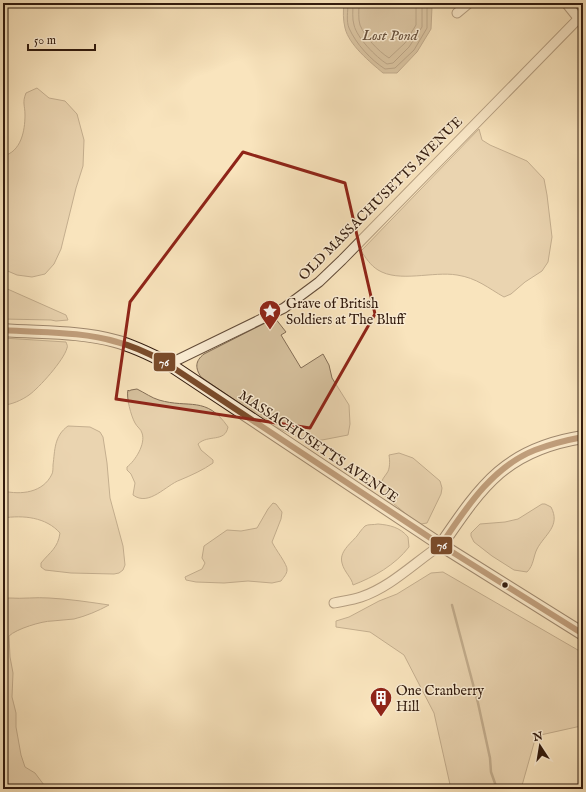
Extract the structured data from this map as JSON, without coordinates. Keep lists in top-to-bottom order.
{
  "streets": {
    "main road": ["MASSACHUSETTS AVENUE"],
    "street": ["OLD MASSACHUSETTS AVENUE"]
  },
  "crossings": [
    ["OLD MASSACHUSETTS AVENUE", "MASSACHUSETTS AVENUE"]
  ],
  "water": ["Lost Pond"],
  "places": {
    "place": ["Grave of British Soldiers at The Bluff"],
    "building": ["One Cranberry Hill"]
  },
  "lines": ["transit line 76"],
  "scale_bar": "50 m",
  "north": "top"
}
